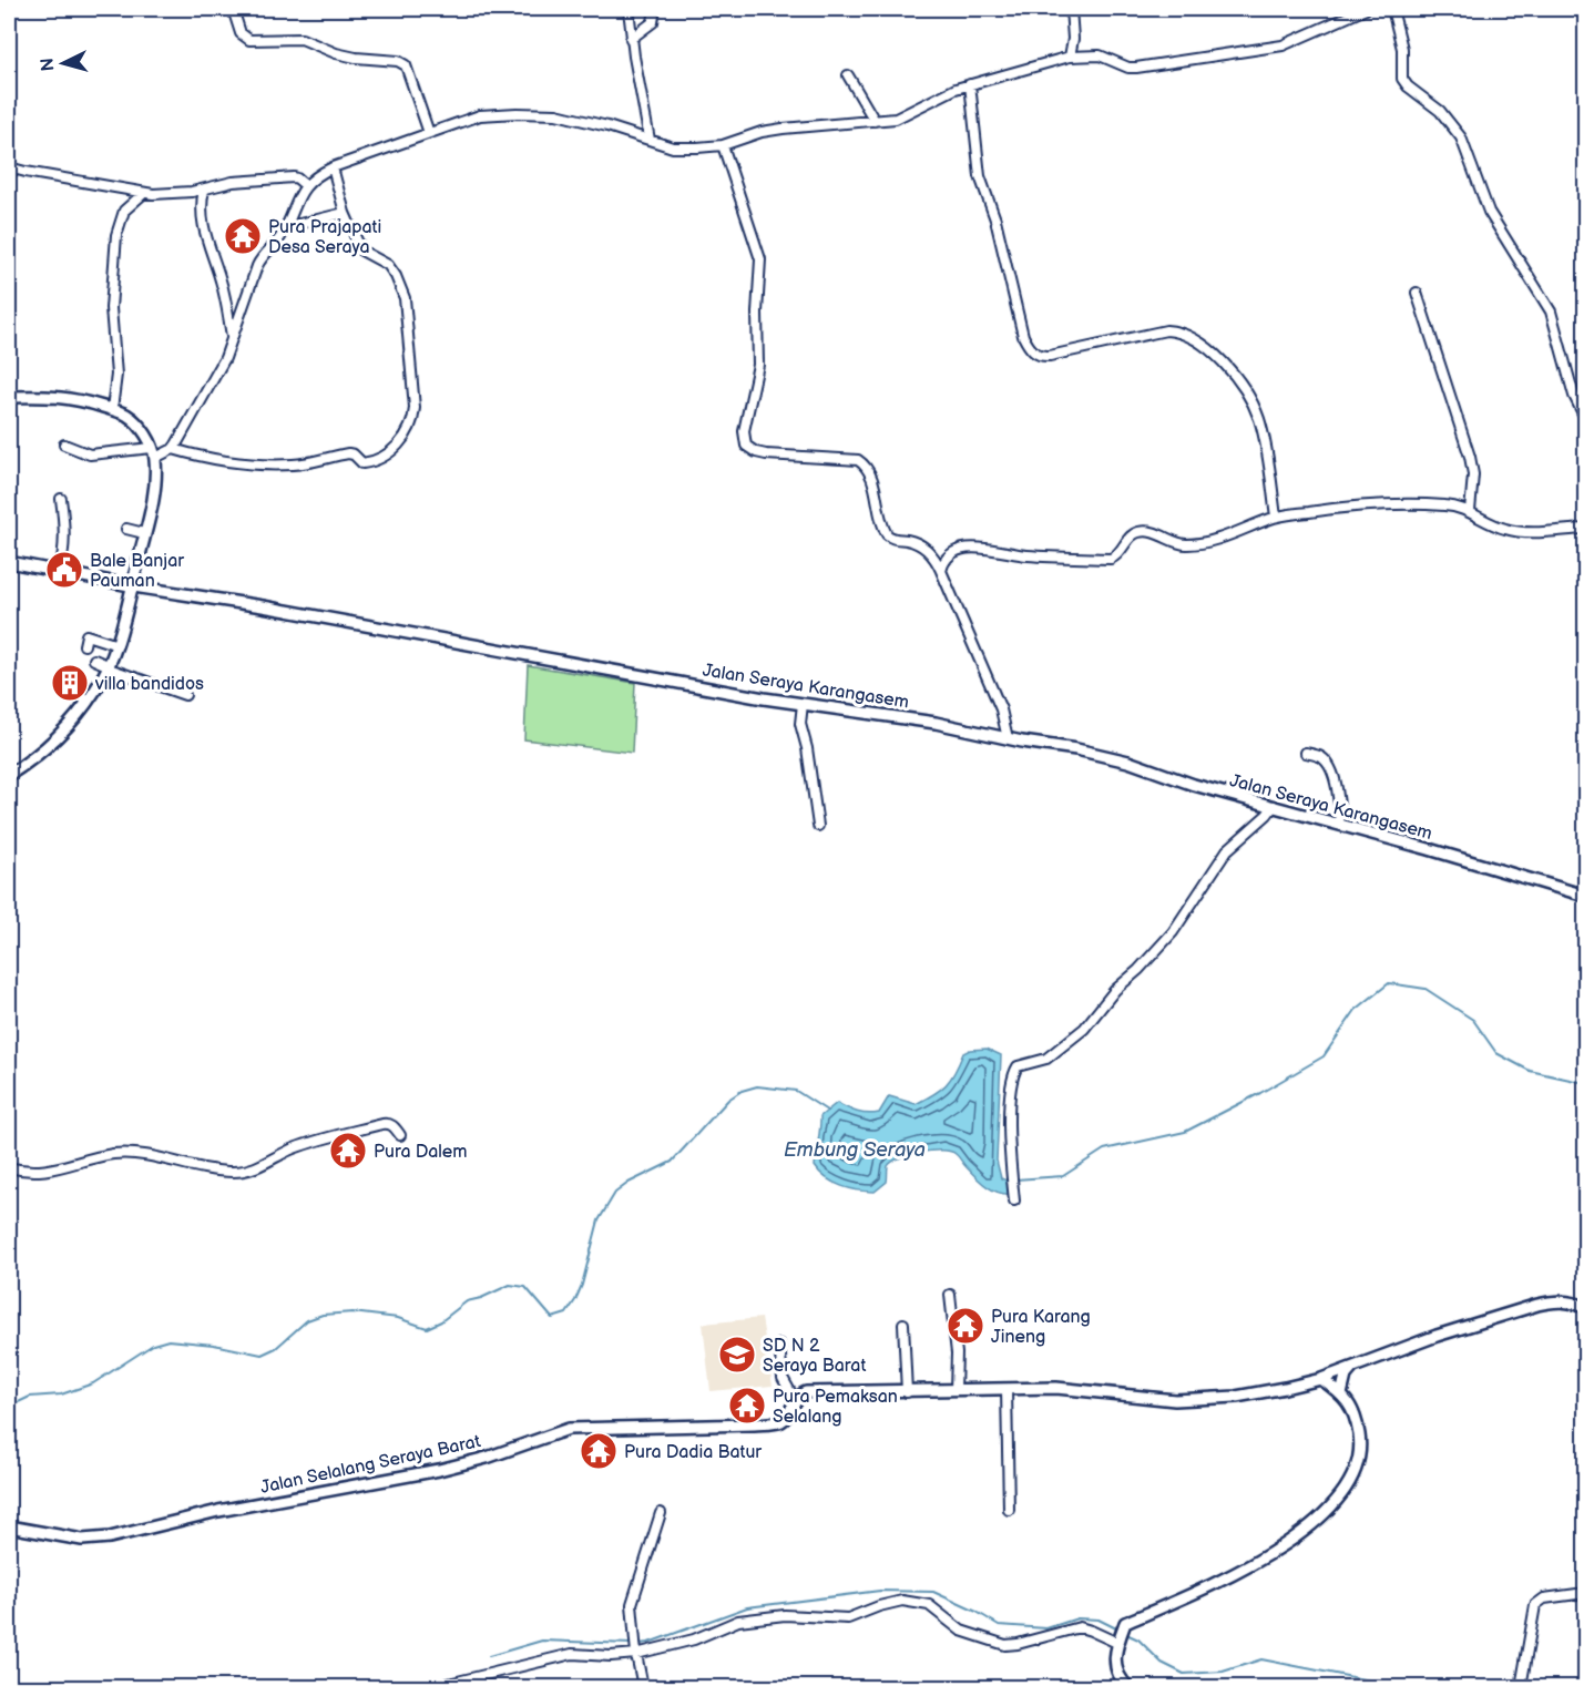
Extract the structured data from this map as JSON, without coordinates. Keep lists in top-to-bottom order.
{
  "streets": {
    "street": ["Jalan Seraya Karangasem", "Jalan Selalang Seraya Barat"]
  },
  "water": ["Embung Seraya"],
  "places": {
    "temple": [
      "Pura Prajapati Desa Seraya",
      "Pura Dalem",
      "Pura Karang Jineng",
      "Pura Pemaksan Selalang",
      "Pura Dadia Batur"
    ],
    "public building": ["Bale Banjar Pauman"],
    "building": ["villa bandidos"],
    "school or university": ["SD N 2 Seraya Barat"]
  },
  "north": "left"
}
